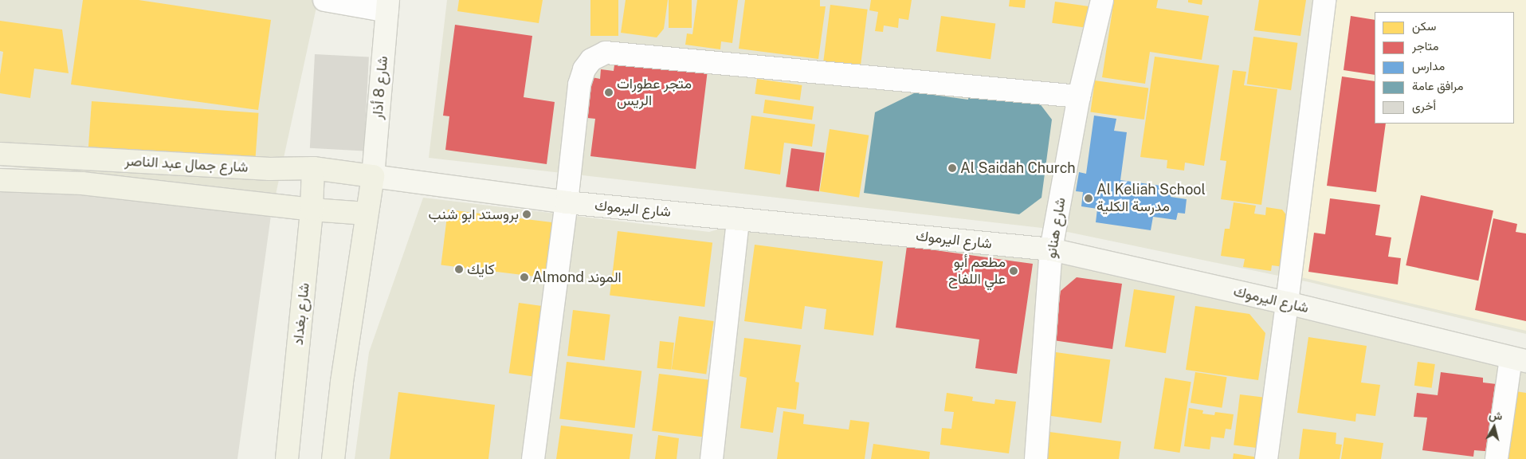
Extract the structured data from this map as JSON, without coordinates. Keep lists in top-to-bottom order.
{
  "streets": {
    "main road": [
      "شارع 8 أذار",
      "شارع جمال عبد الناصر",
      "شارع اليرموك",
      "شارع بغداد"
    ],
    "street": ["شارع هنانو"]
  },
  "crossings": [
    ["شارع 8 أذار", "شارع جمال عبد الناصر"],
    ["شارع 8 أذار", "شارع اليرموك"],
    ["شارع جمال عبد الناصر", "شارع اليرموك"],
    ["شارع جمال عبد الناصر", "شارع بغداد"],
    ["شارع اليرموك", "شارع هنانو"]
  ],
  "places": [
    "متجر عطورات الريس",
    "Al Saidah Church",
    "Al Keliah School مدرسة الكلية",
    "بروستد ابو شنب",
    "كايك",
    "مطعم أبو علي اللفاح",
    "Almond الموند"
  ],
  "legend": [
    "سكن",
    "متاجر",
    "مدارس",
    "مرافق عامة",
    "أخرى"
  ],
  "north": "top"
}
